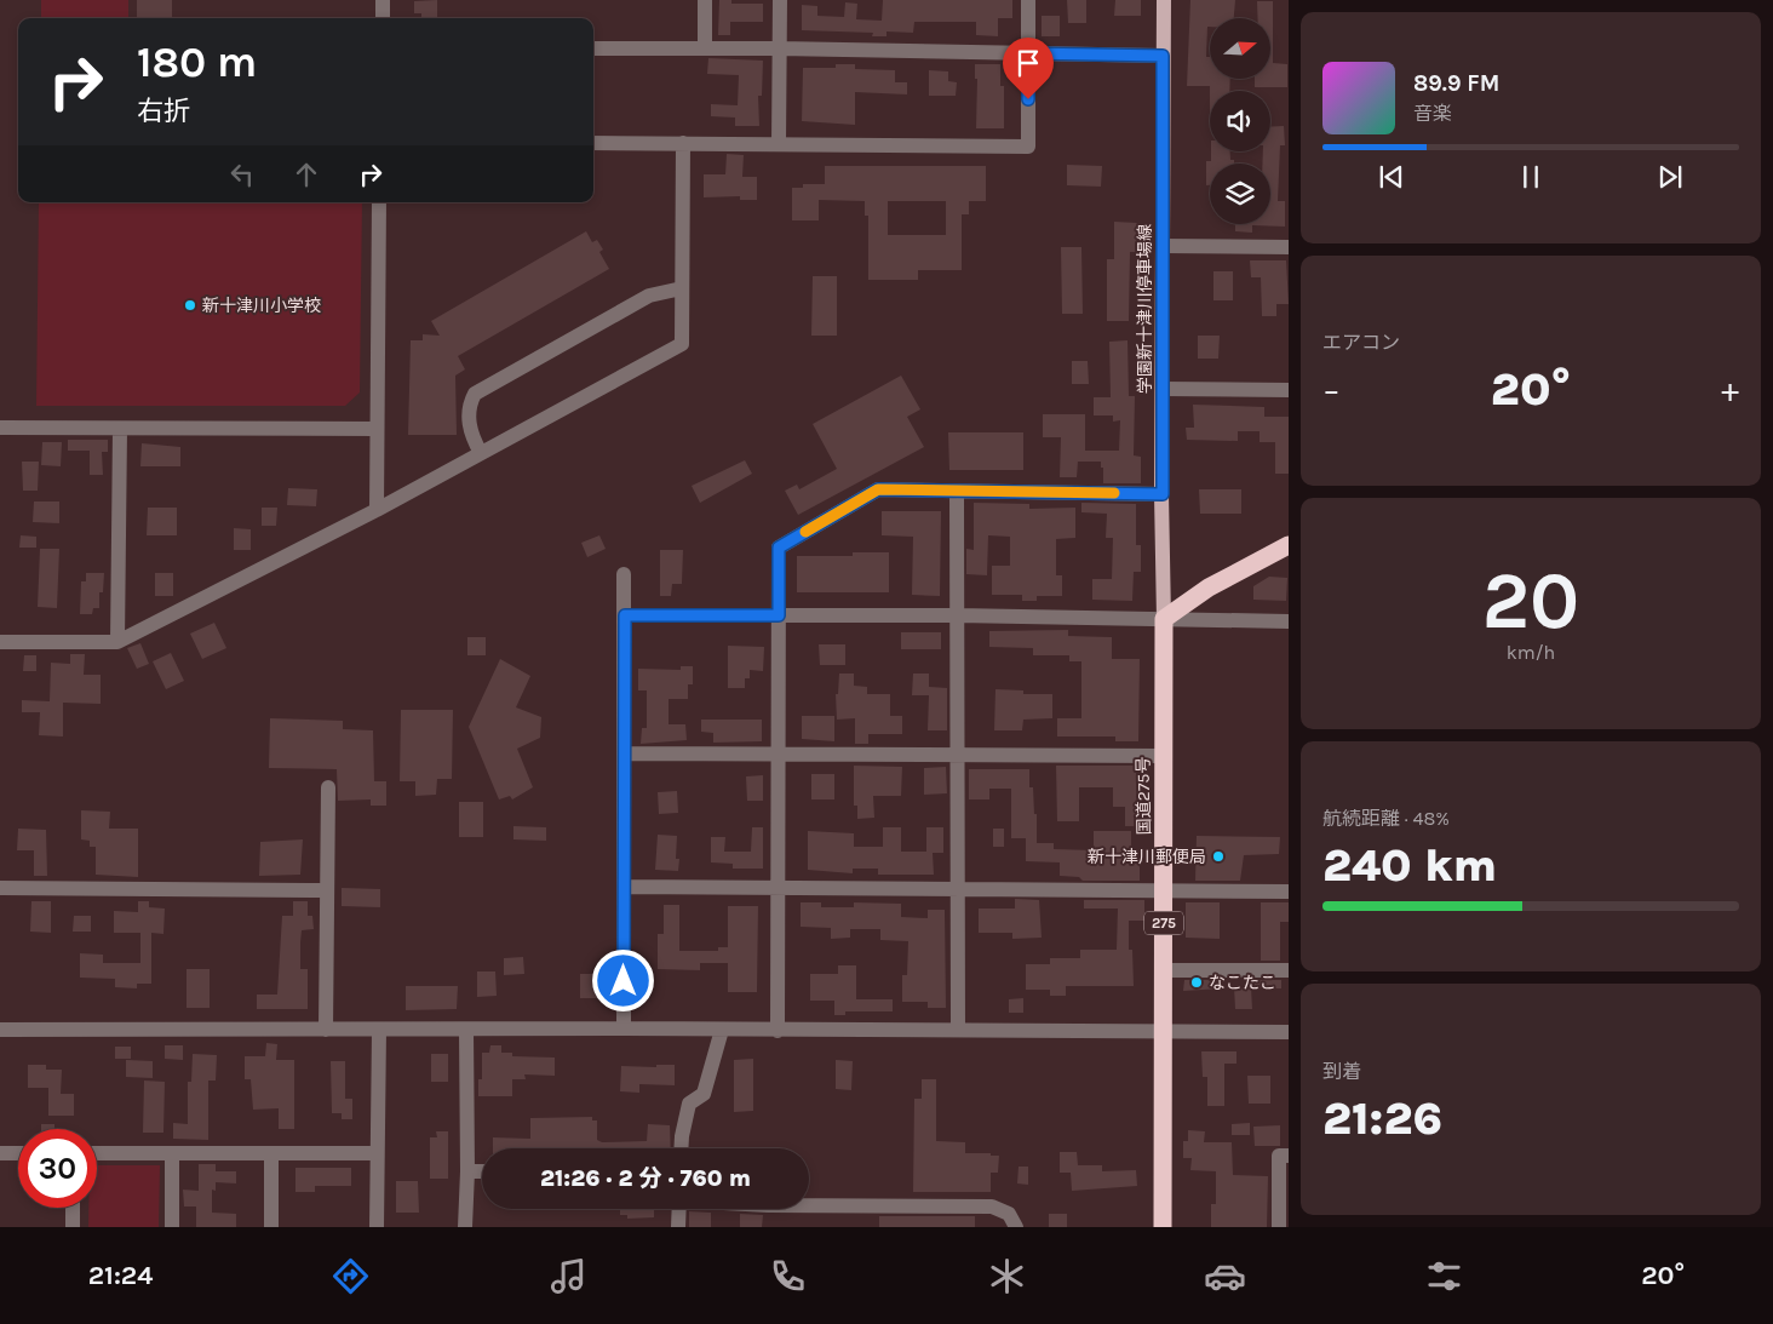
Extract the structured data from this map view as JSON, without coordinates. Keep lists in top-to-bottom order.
{
  "streets": {
    "highway": ["国道275号", "275"],
    "main road": ["学園新十津川停車場線"]
  },
  "crossings": [
    ["学園新十津川停車場線", "国道275号"]
  ],
  "places": ["新十津川小学校", "新十津川郵便局", "なこたこ"],
  "north": "right",
  "page": {
    "turn": ["180 m", "右折"],
    "song": ["89.9 FM", "音楽"],
    "tile": [
      "エアコン",
      ["20", "km/h"],
      ["航続距離 · 48%", "240 km"],
      ["到着", "21:26"]
    ],
    "heat": ["−", "20°", "+"],
    "limit": "30",
    "trip": "21:26 · 2 分 · 760 m",
    "tabs": ["21:24", "20°"]
  }
}
